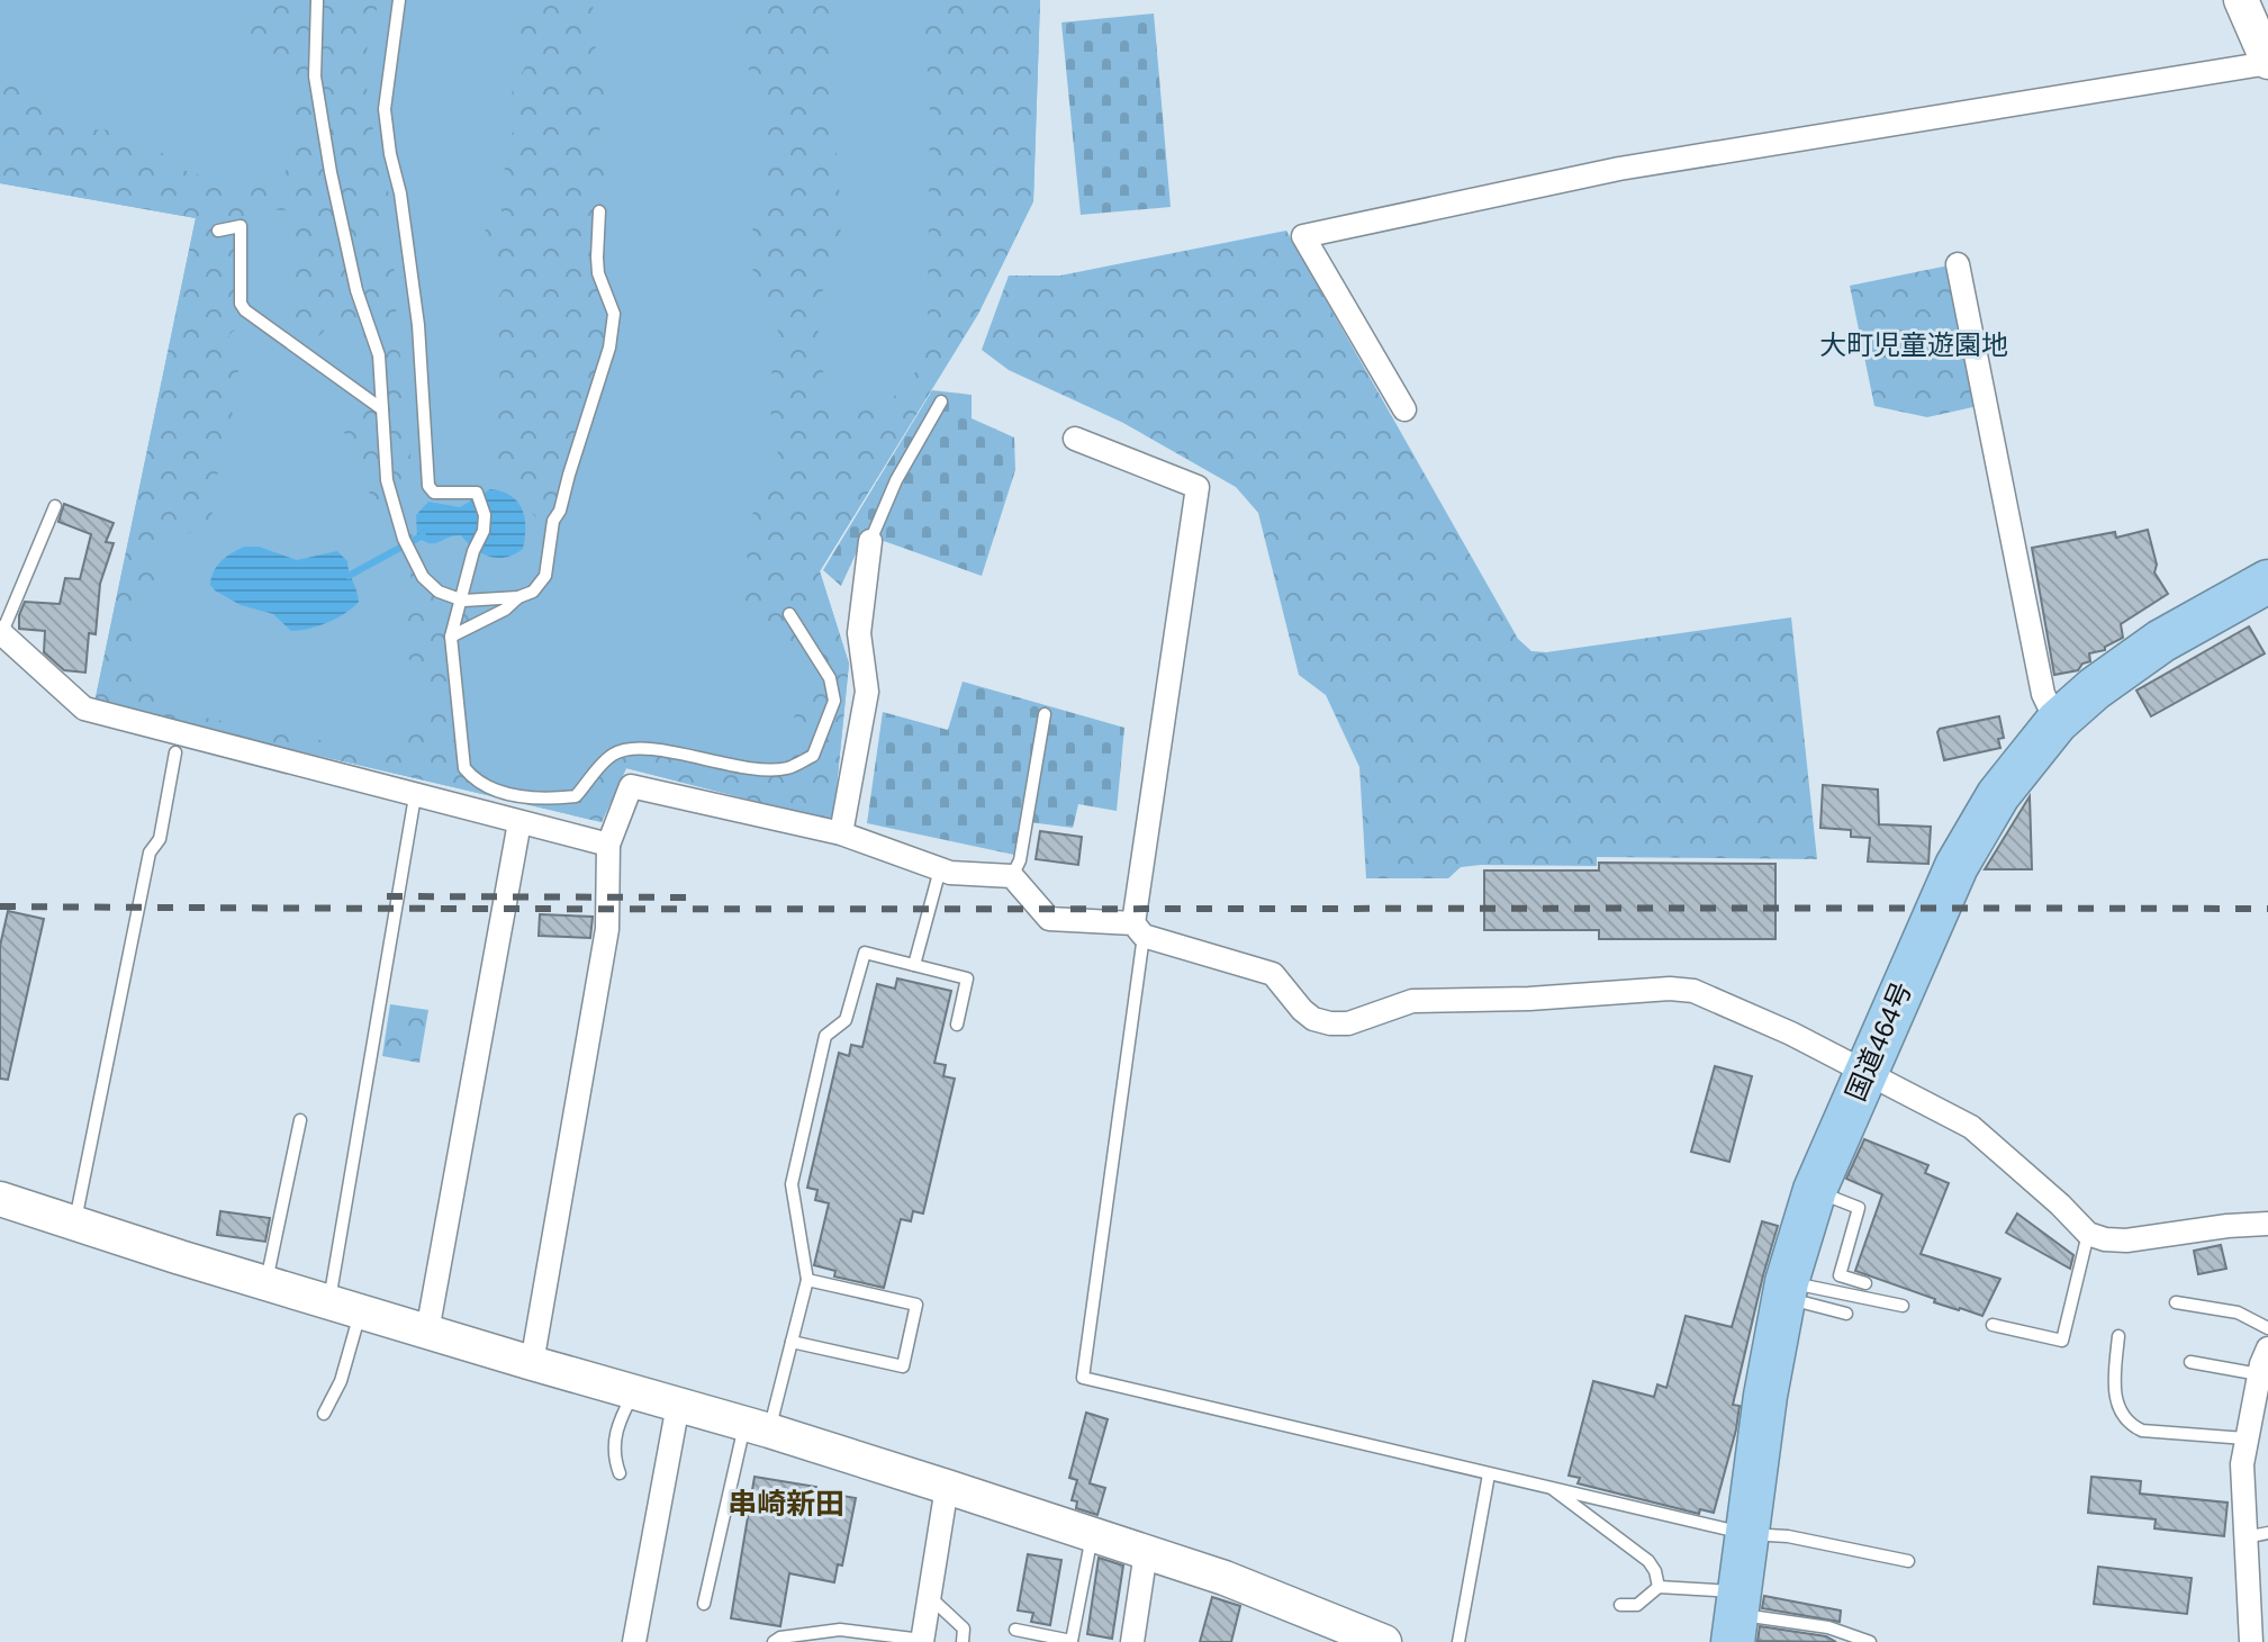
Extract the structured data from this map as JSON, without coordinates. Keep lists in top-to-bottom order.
{
  "streets": {
    "highway": ["国道464号"]
  },
  "districts": ["串崎新田"],
  "parks": ["大町児童遊園地"]
}
